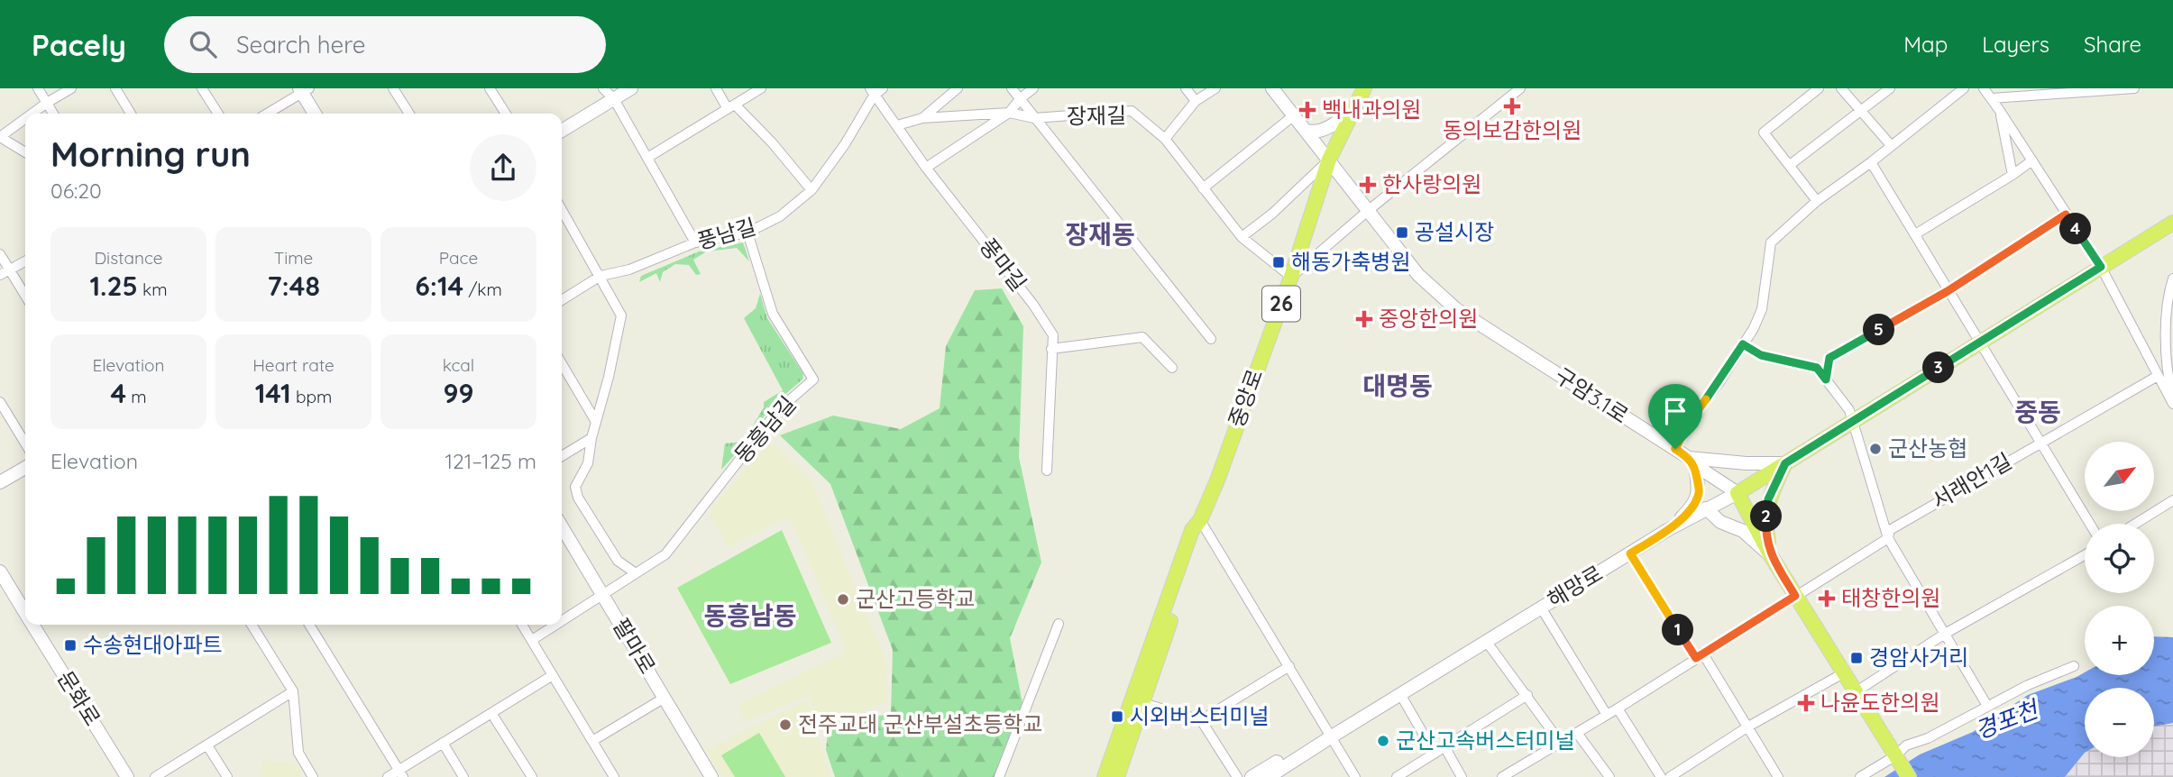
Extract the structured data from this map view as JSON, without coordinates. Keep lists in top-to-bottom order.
{
  "streets": {
    "main road": [
      "26",
      "구암3.1로",
      "중앙로",
      "해망로"
    ],
    "street": [
      "장재길",
      "풍남길",
      "풍마길",
      "동흥남길",
      "서래안1길",
      "팔마로",
      "문화로"
    ]
  },
  "crossings": [
    ["장재길", "풍마길"],
    ["장재길", "중앙로"],
    ["풍남길", "풍마길"],
    ["풍남길", "동흥남길"],
    ["구암3.1로", "중앙로"],
    ["구암3.1로", "서래안1길"],
    ["구암3.1로", "해망로"],
    ["동흥남길", "팔마로"]
  ],
  "districts": [
    "장재동",
    "대명동",
    "중동",
    "동흥남동"
  ],
  "water": ["경포천"],
  "places": {
    "health": [
      "동의보감한의원",
      "백내과의원",
      "한사랑의원",
      "중앙한의원",
      "태창한의원",
      "나윤도한의원"
    ],
    "transit": [
      "공설시장",
      "해동가축병원",
      "수송현대아파트",
      "경암사거리",
      "시외버스터미널"
    ],
    "other": [
      "군산농협",
      "군산고등학교",
      "전주교대 군산부설초등학교",
      "군산고속버스터미널"
    ]
  },
  "north": "top right",
  "page": {
    "header": "Pacely",
    "search": "Search here",
    "nav": ["Map", "Layers", "Share"],
    "heading": ["Morning run", "06:20"],
    "pins": [
      "4",
      "5",
      "3",
      "2",
      "1"
    ],
    "stats": [
      ["Distance", "1.25 km"],
      ["Time", "7:48"],
      ["Pace", "6:14 /km"],
      ["Elevation", "4 m"],
      ["Heart rate", "141 bpm"],
      ["kcal", "99"]
    ],
    "chart": ["Elevation", "121–125 m"],
    "map_buttons": ["+", "−"]
  }
}
